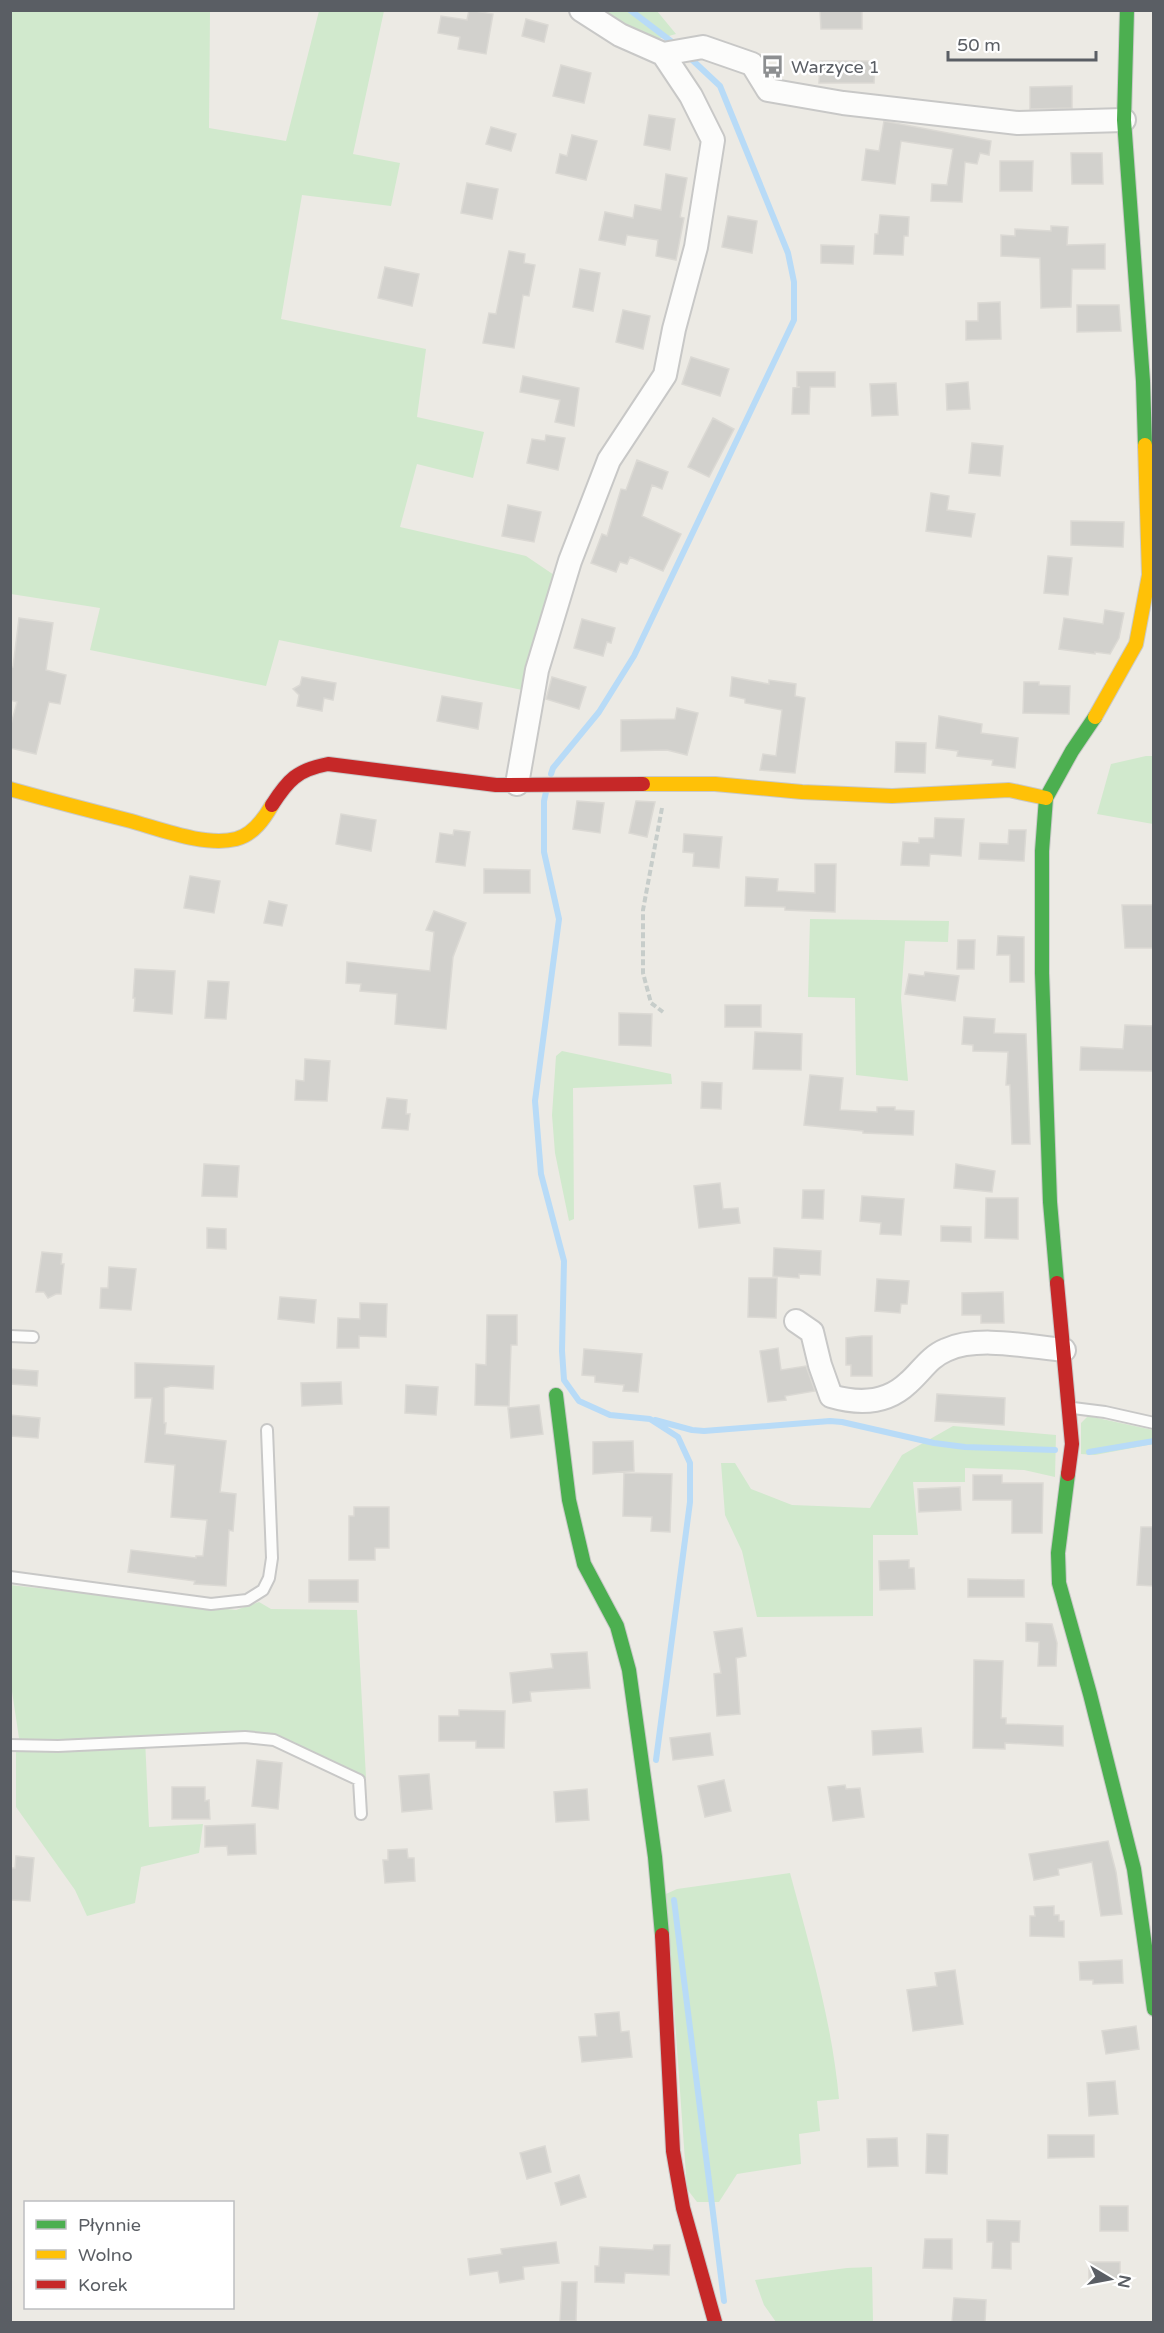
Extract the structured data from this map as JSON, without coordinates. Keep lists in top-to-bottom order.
{
  "places": {
    "bus stop": ["Warzyce 1"]
  },
  "legend": ["Płynnie", "Wolno", "Korek"],
  "scale_bar": "50 m",
  "north": "right"
}
